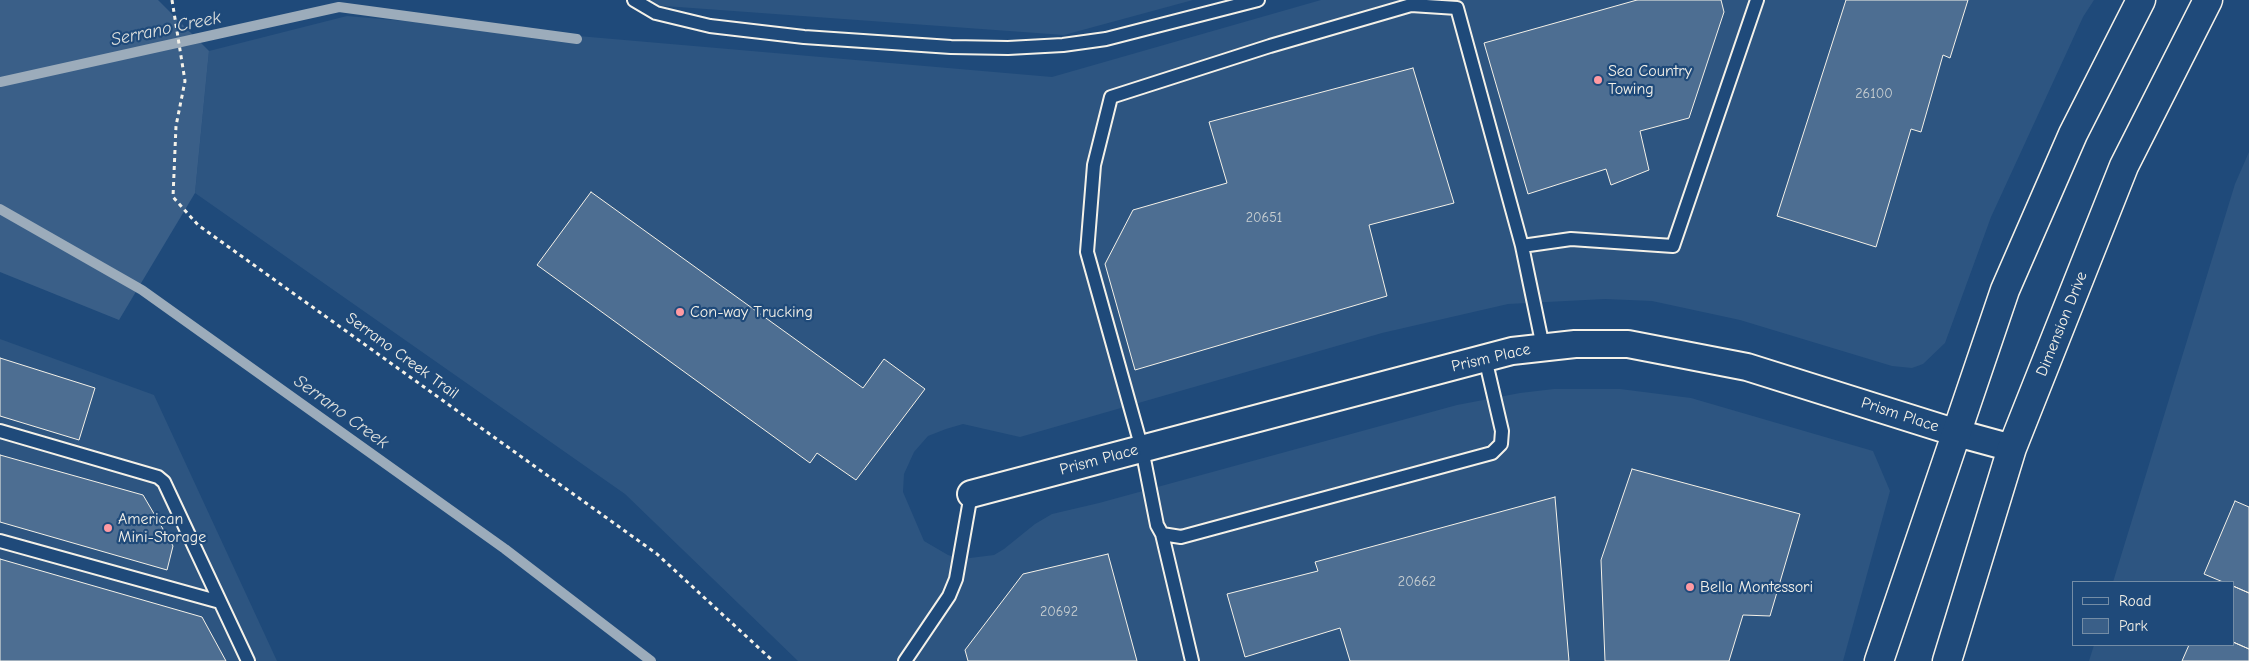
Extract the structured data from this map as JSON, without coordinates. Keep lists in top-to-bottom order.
{
  "streets": {
    "main road": ["Dimension Drive"],
    "street": ["Prism Place"],
    "path": ["Serrano Creek Trail"]
  },
  "crossings": [
    ["Dimension Drive", "Prism Place"]
  ],
  "water": ["Serrano Creek"],
  "places": [
    "Sea Country Towing",
    "Con-way Trucking",
    "American Mini-Storage",
    "Bella Montessori"
  ],
  "house_numbers": [
    "26100",
    "20651",
    "20662",
    "20692"
  ],
  "legend": ["Road", "Park"]
}
